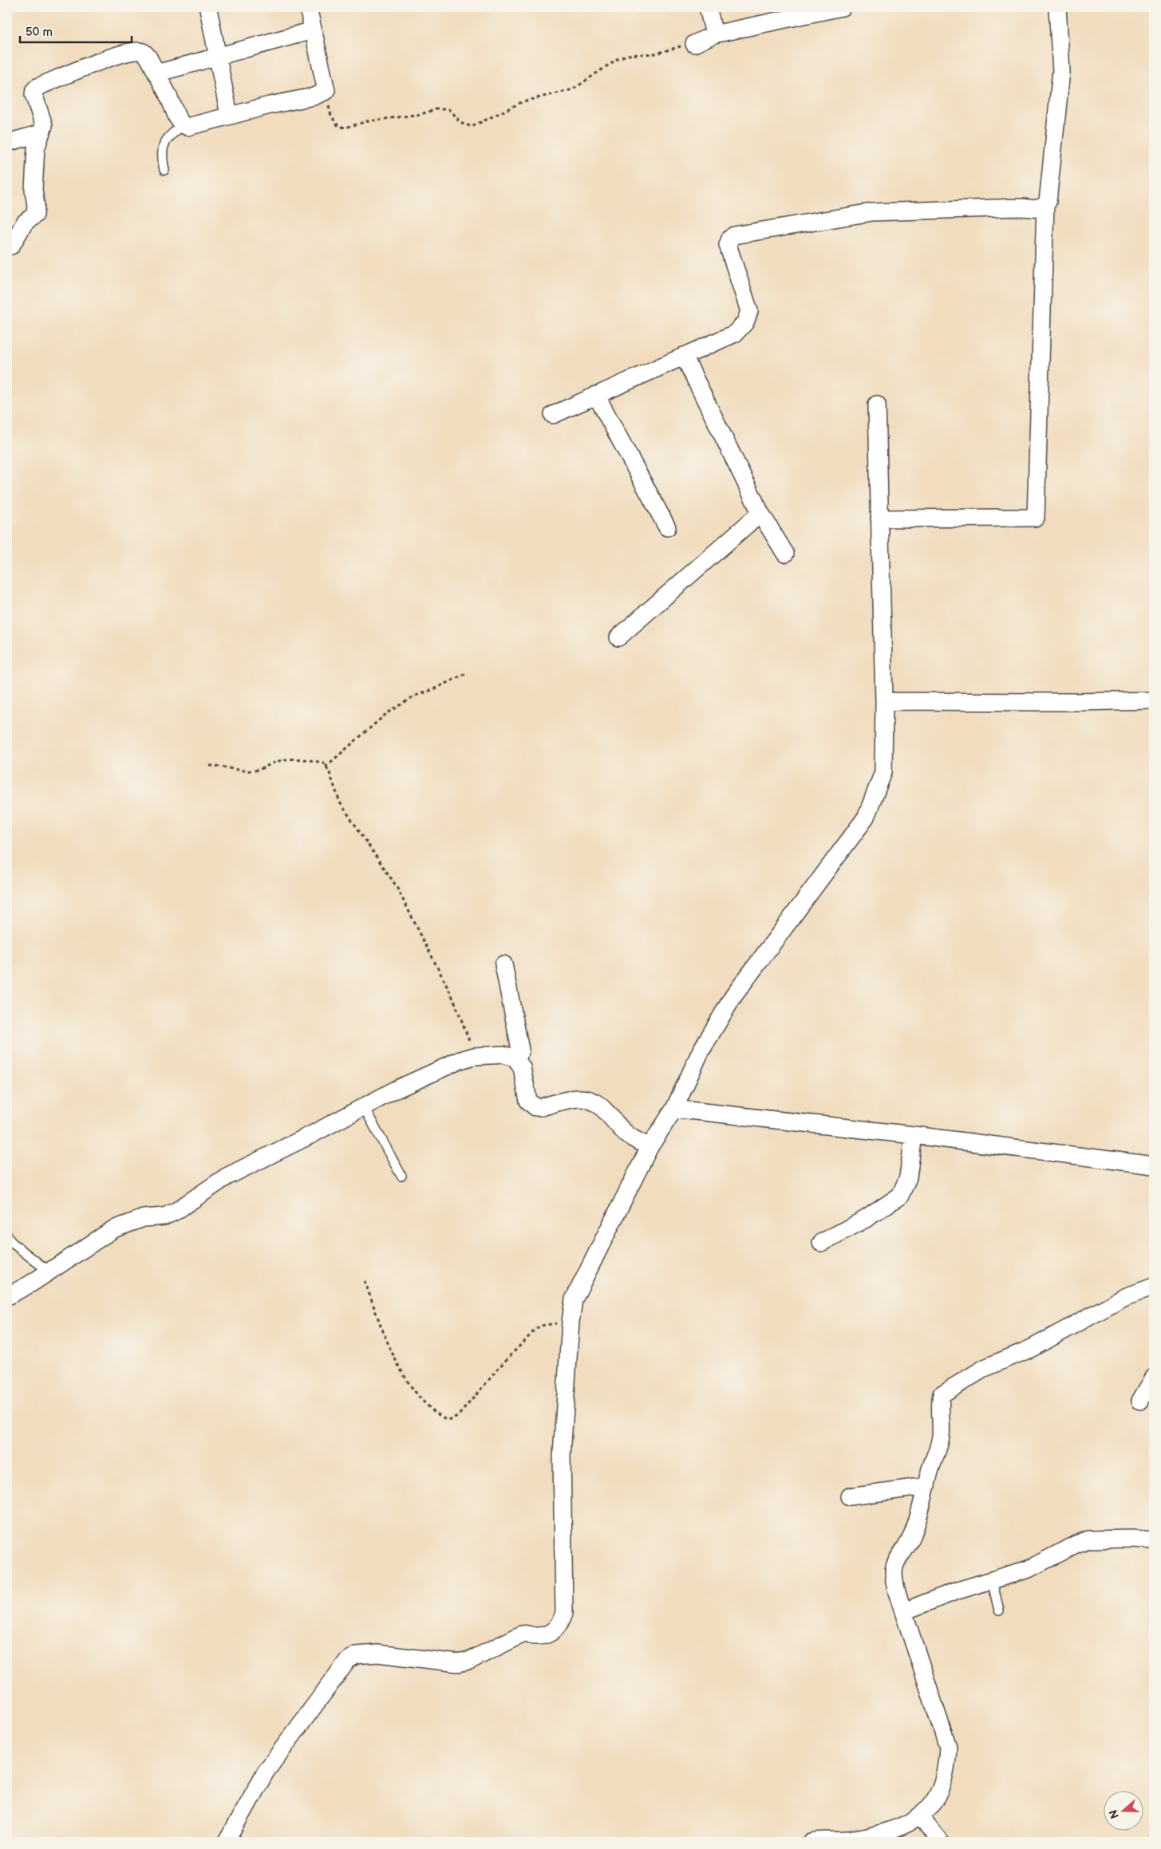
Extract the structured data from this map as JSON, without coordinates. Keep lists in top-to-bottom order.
{
  "scale_bar": "50 m",
  "north": "left"
}
